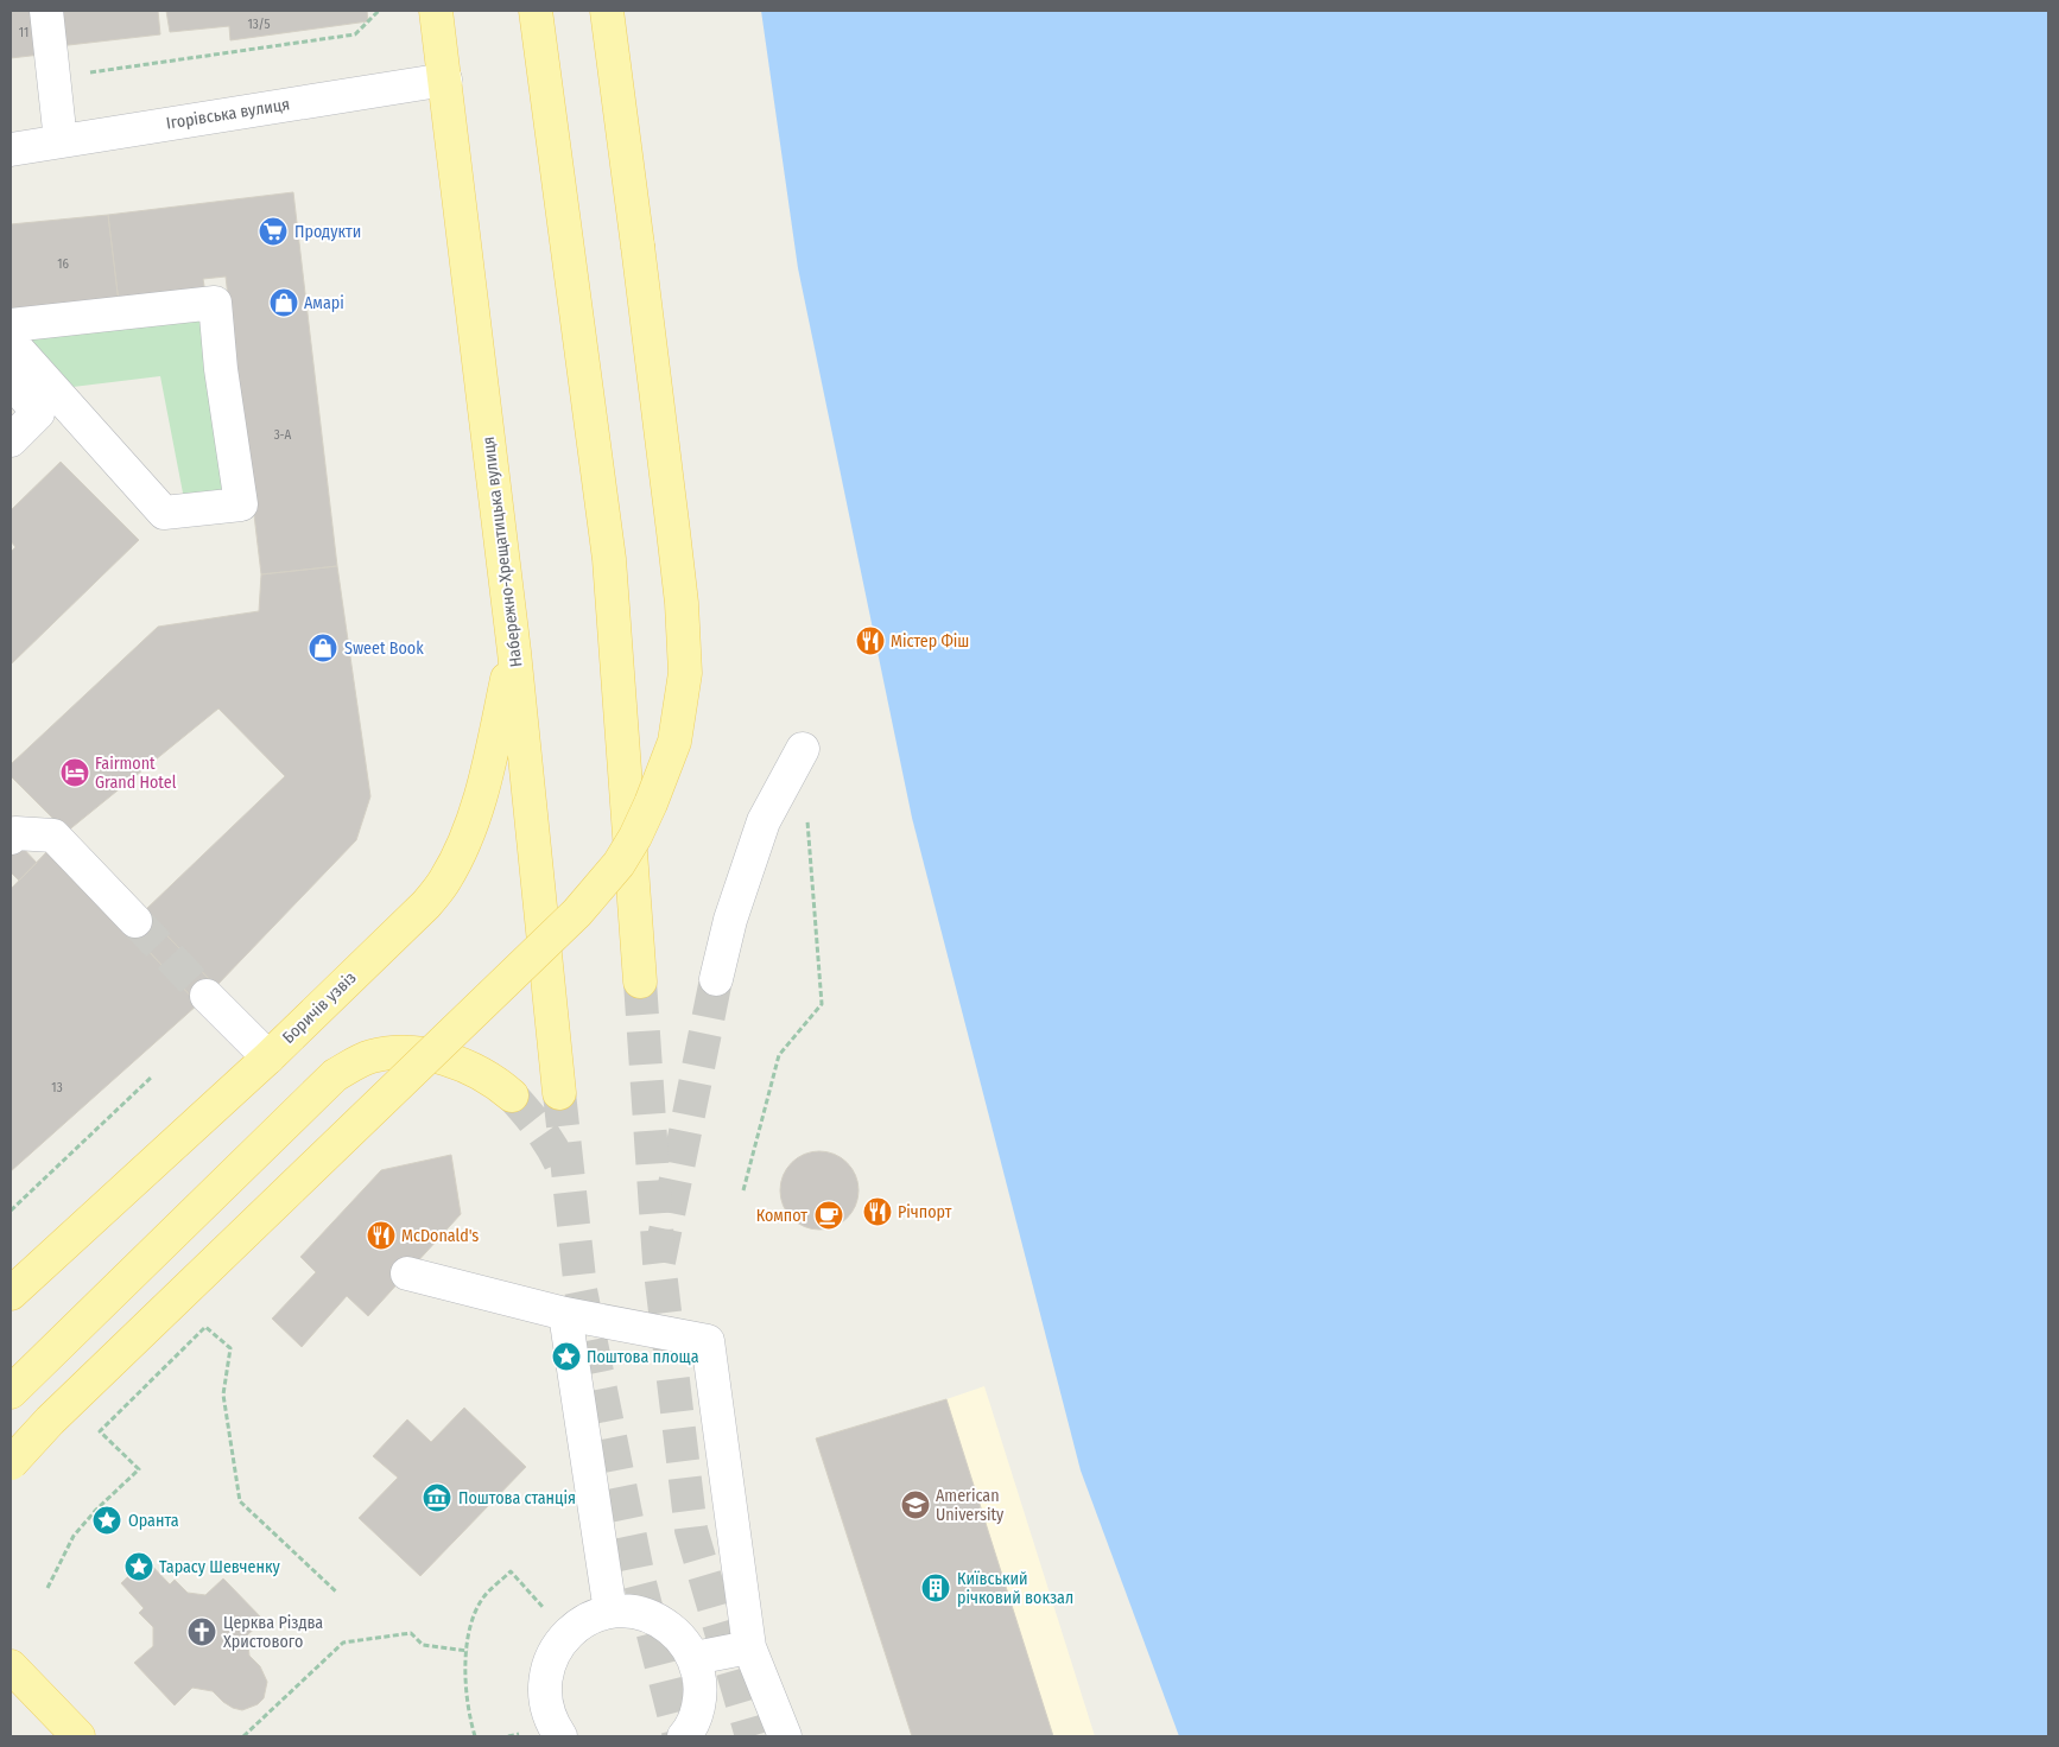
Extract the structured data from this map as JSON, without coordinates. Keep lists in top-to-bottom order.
{
  "streets": {
    "main road": ["Набережно-Хрещатицька вулиця", "Боричів узвіз"],
    "street": ["Ігорівська вулиця"]
  },
  "crossings": [
    ["Ігорівська вулиця", "Набережно-Хрещатицька вулиця"],
    ["Набережно-Хрещатицька вулиця", "Боричів узвіз"]
  ],
  "places": {
    "supermarket": ["Продукти"],
    "shop": ["Амарі", "Sweet Book"],
    "restaurant": ["Містер Фіш", "Річпорт", "McDonald's"],
    "hotel": ["Fairmont Grand Hotel"],
    "cafe": ["Компот"],
    "place": ["Поштова площа", "Оранта", "Тарасу Шевченку"],
    "museum": ["Поштова станція"],
    "school or university": ["American University"],
    "building": ["Київський річковий вокзал"],
    "church": ["Церква Різдва Христового"]
  },
  "house_numbers": [
    "13/5",
    "11",
    "16",
    "3-А",
    "13"
  ]
}
